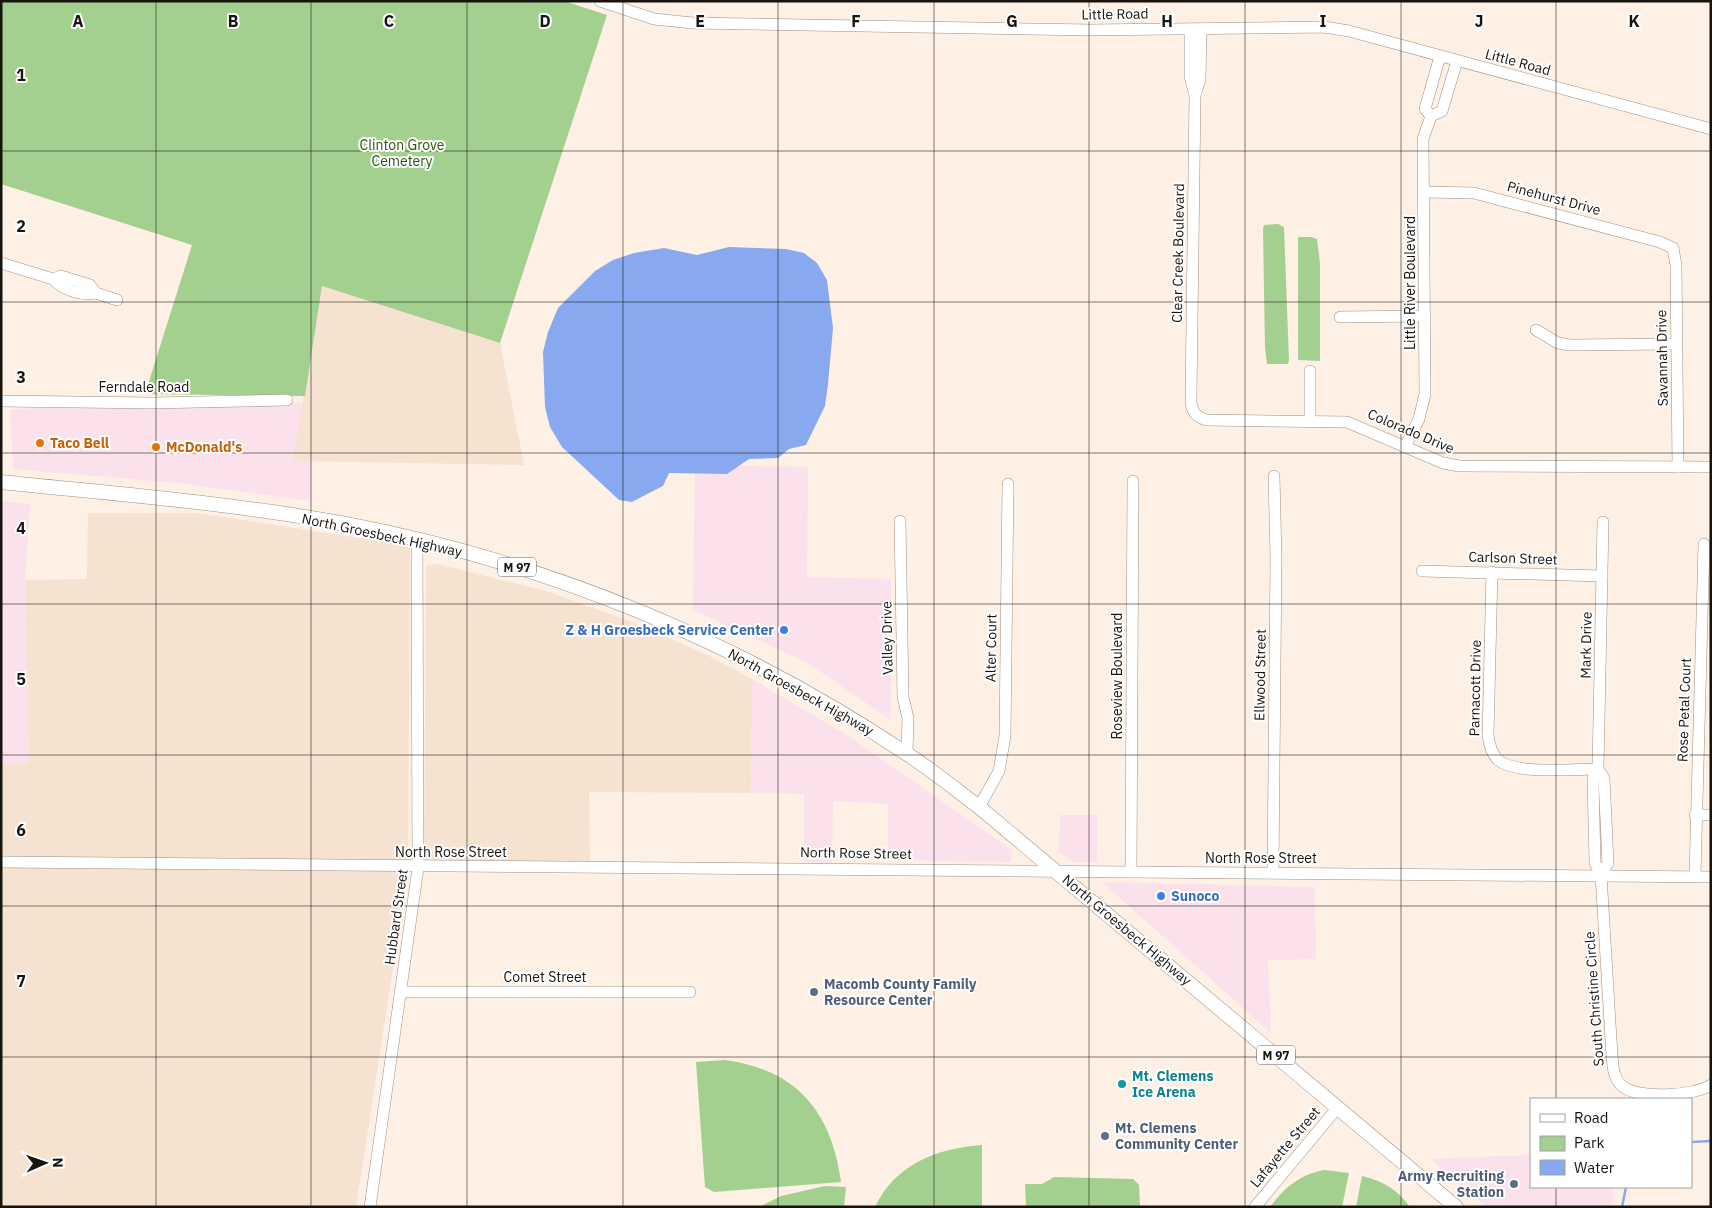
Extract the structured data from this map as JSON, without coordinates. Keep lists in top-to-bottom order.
{
  "streets": {
    "main road": ["North Groesbeck Highway", "M 97"],
    "street": [
      "Little Road",
      "Pinehurst Drive",
      "Clear Creek Boulevard",
      "Little River Boulevard",
      "Savannah Drive",
      "Ferndale Road",
      "Colorado Drive",
      "Carlson Street",
      "Valley Drive",
      "Mark Drive",
      "Alter Court",
      "Ellwood Street",
      "Roseview Boulevard",
      "Parnacott Drive",
      "Rose Petal Court",
      "North Rose Street",
      "Hubbard Street",
      "Comet Street",
      "South Christine Circle",
      "Lafayette Street"
    ]
  },
  "crossings": [
    ["Little Road", "Clear Creek Boulevard"],
    ["Little Road", "Little River Boulevard"],
    ["Pinehurst Drive", "Little River Boulevard"],
    ["Pinehurst Drive", "Savannah Drive"],
    ["Clear Creek Boulevard", "Colorado Drive"],
    ["Little River Boulevard", "Colorado Drive"],
    ["Savannah Drive", "Colorado Drive"],
    ["North Groesbeck Highway", "Valley Drive"],
    ["North Groesbeck Highway", "Alter Court"],
    ["North Groesbeck Highway", "North Rose Street"],
    ["North Groesbeck Highway", "Hubbard Street"],
    ["North Groesbeck Highway", "Lafayette Street"],
    ["Carlson Street", "Mark Drive"],
    ["Carlson Street", "Parnacott Drive"],
    ["Mark Drive", "Parnacott Drive"],
    ["Mark Drive", "North Rose Street"],
    ["Mark Drive", "South Christine Circle"],
    ["Ellwood Street", "North Rose Street"],
    ["Roseview Boulevard", "North Rose Street"],
    ["Rose Petal Court", "North Rose Street"],
    ["North Rose Street", "Hubbard Street"],
    ["North Rose Street", "South Christine Circle"],
    ["Hubbard Street", "Comet Street"]
  ],
  "parks": ["Clinton Grove Cemetery"],
  "places": [
    "Taco Bell",
    "McDonald's",
    "Z & H Groesbeck Service Center",
    "Sunoco",
    "Macomb County Family Resource Center",
    "Mt. Clemens Ice Arena",
    "Mt. Clemens Community Center",
    "Army Recruiting Station"
  ],
  "legend": ["Road", "Park", "Water"],
  "north": "right",
  "grid": {
    "columns": [
      "A",
      "B",
      "C",
      "D",
      "E",
      "F",
      "G",
      "H",
      "I",
      "J",
      "K"
    ],
    "rows": [
      "1",
      "2",
      "3",
      "4",
      "5",
      "6",
      "7"
    ]
  }
}
